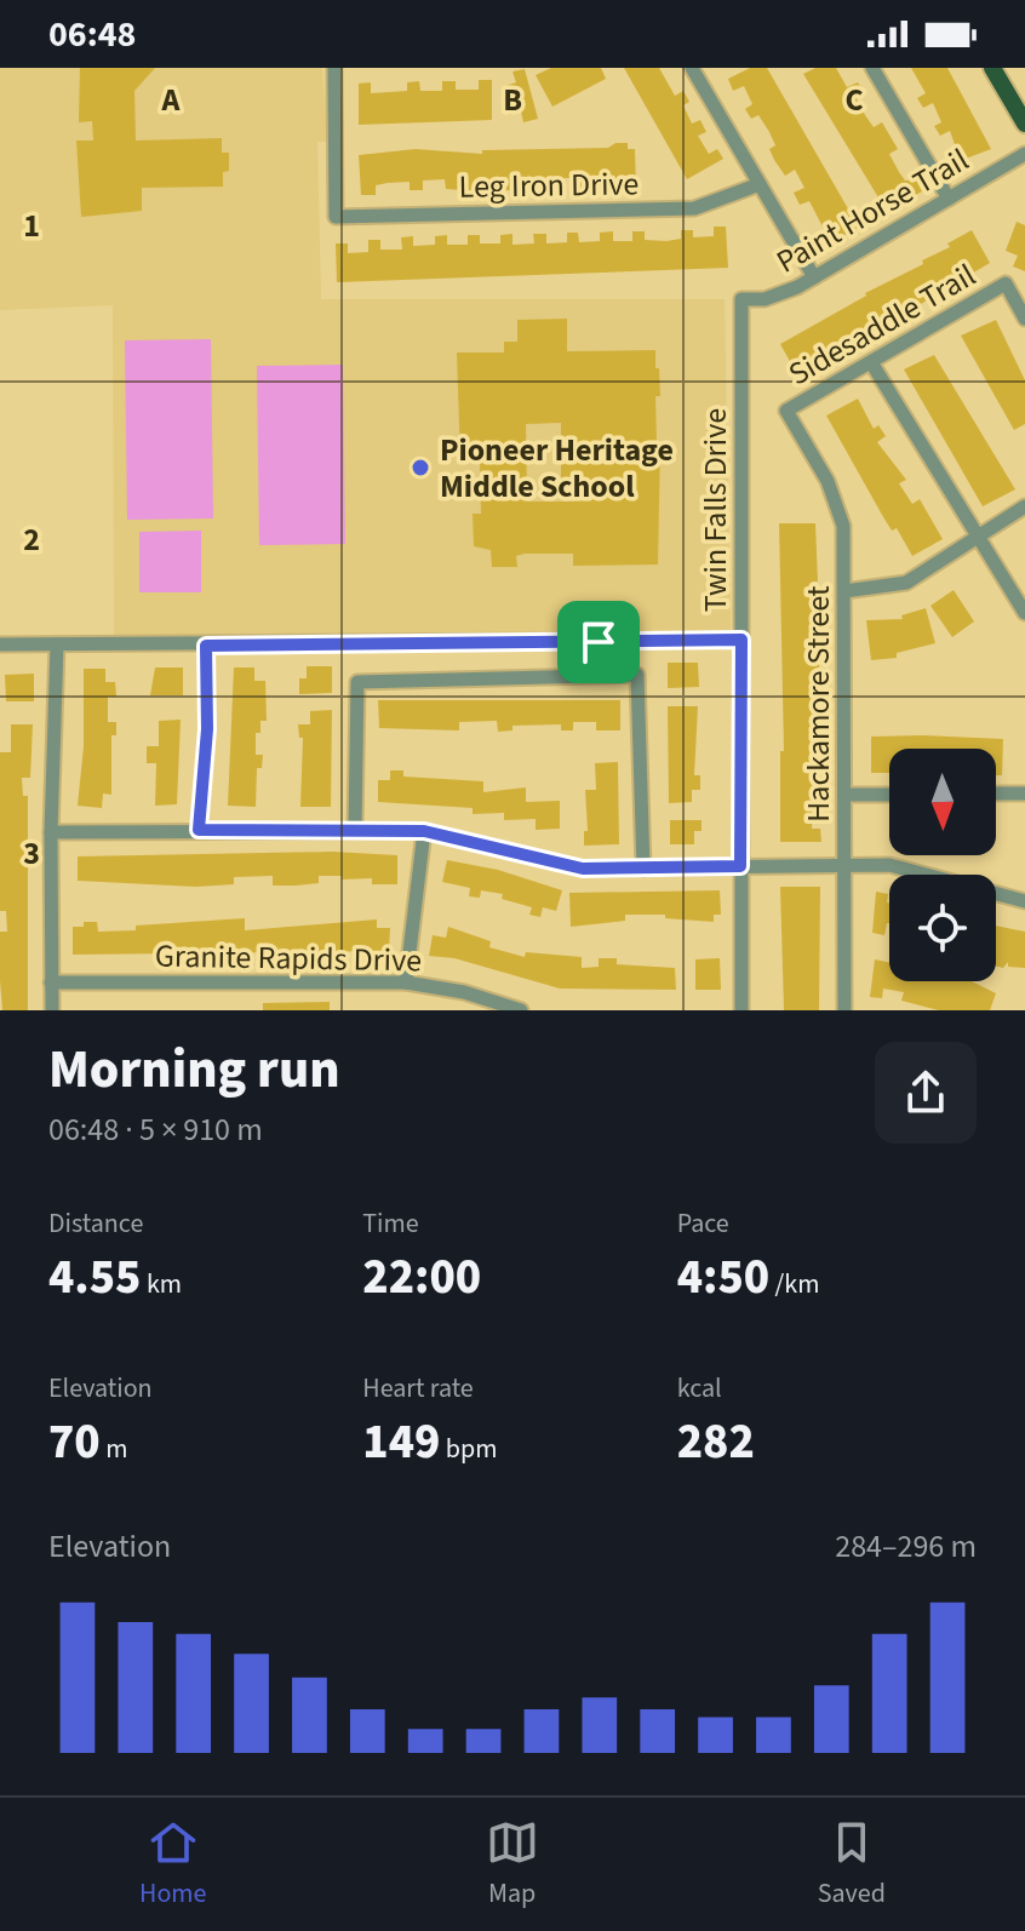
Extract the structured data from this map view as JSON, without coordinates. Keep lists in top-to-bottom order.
{
  "streets": {
    "street": [
      "Leg Iron Drive",
      "Paint Horse Trail",
      "Sidesaddle Trail",
      "Twin Falls Drive",
      "Hackamore Street",
      "Granite Rapids Drive"
    ]
  },
  "crossings": [
    ["Paint Horse Trail", "Twin Falls Drive"],
    ["Sidesaddle Trail", "Hackamore Street"]
  ],
  "places": ["Pioneer Heritage Middle School"],
  "north": "bottom",
  "page": {
    "status": "06:48",
    "heading": ["Morning run", "06:48 · 5 × 910 m"],
    "stats": [
      ["Distance", "4.55 km"],
      ["Time", "22:00"],
      ["Pace", "4:50 /km"],
      ["Elevation", "70 m"],
      ["Heart rate", "149 bpm"],
      ["kcal", "282"]
    ],
    "chart": ["Elevation", "284–296 m"],
    "tabs": ["Home", "Map", "Saved"]
  },
  "grid": {
    "columns": ["A", "B", "C"],
    "rows": ["1", "2", "3"]
  }
}
